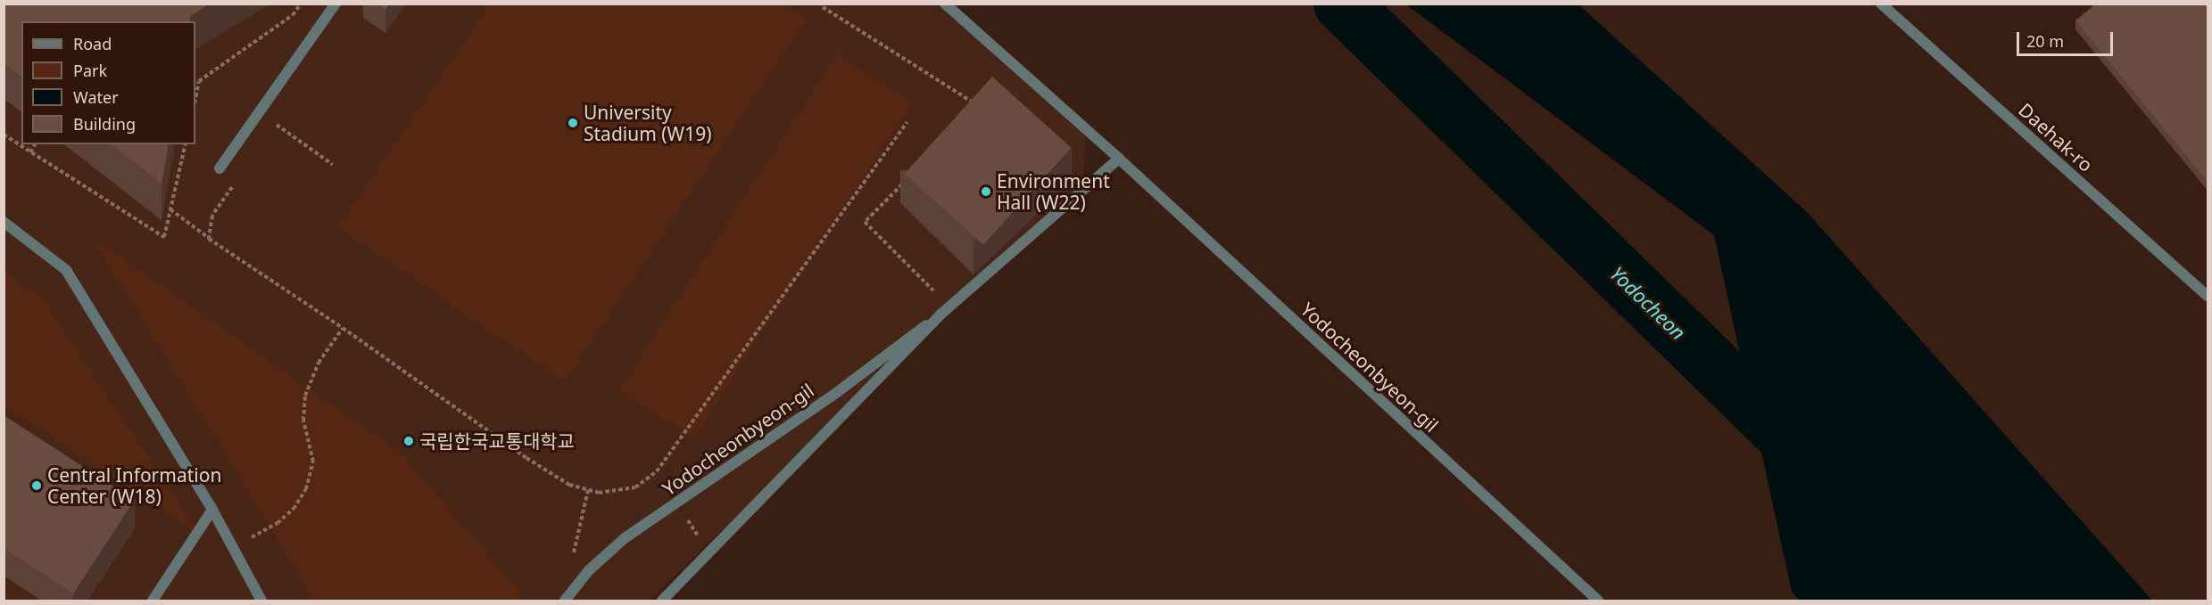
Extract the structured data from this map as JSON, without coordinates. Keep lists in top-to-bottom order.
{
  "streets": {
    "street": ["Daehak-ro", "Yodocheonbyeon-gil"]
  },
  "water": ["Yodocheon"],
  "places": [
    "University Stadium (W19)",
    "Environment Hall (W22)",
    "국립한국교통대학교",
    "Central Information Center (W18)"
  ],
  "legend": [
    "Road",
    "Park",
    "Water",
    "Building"
  ],
  "scale_bar": "20 m"
}
